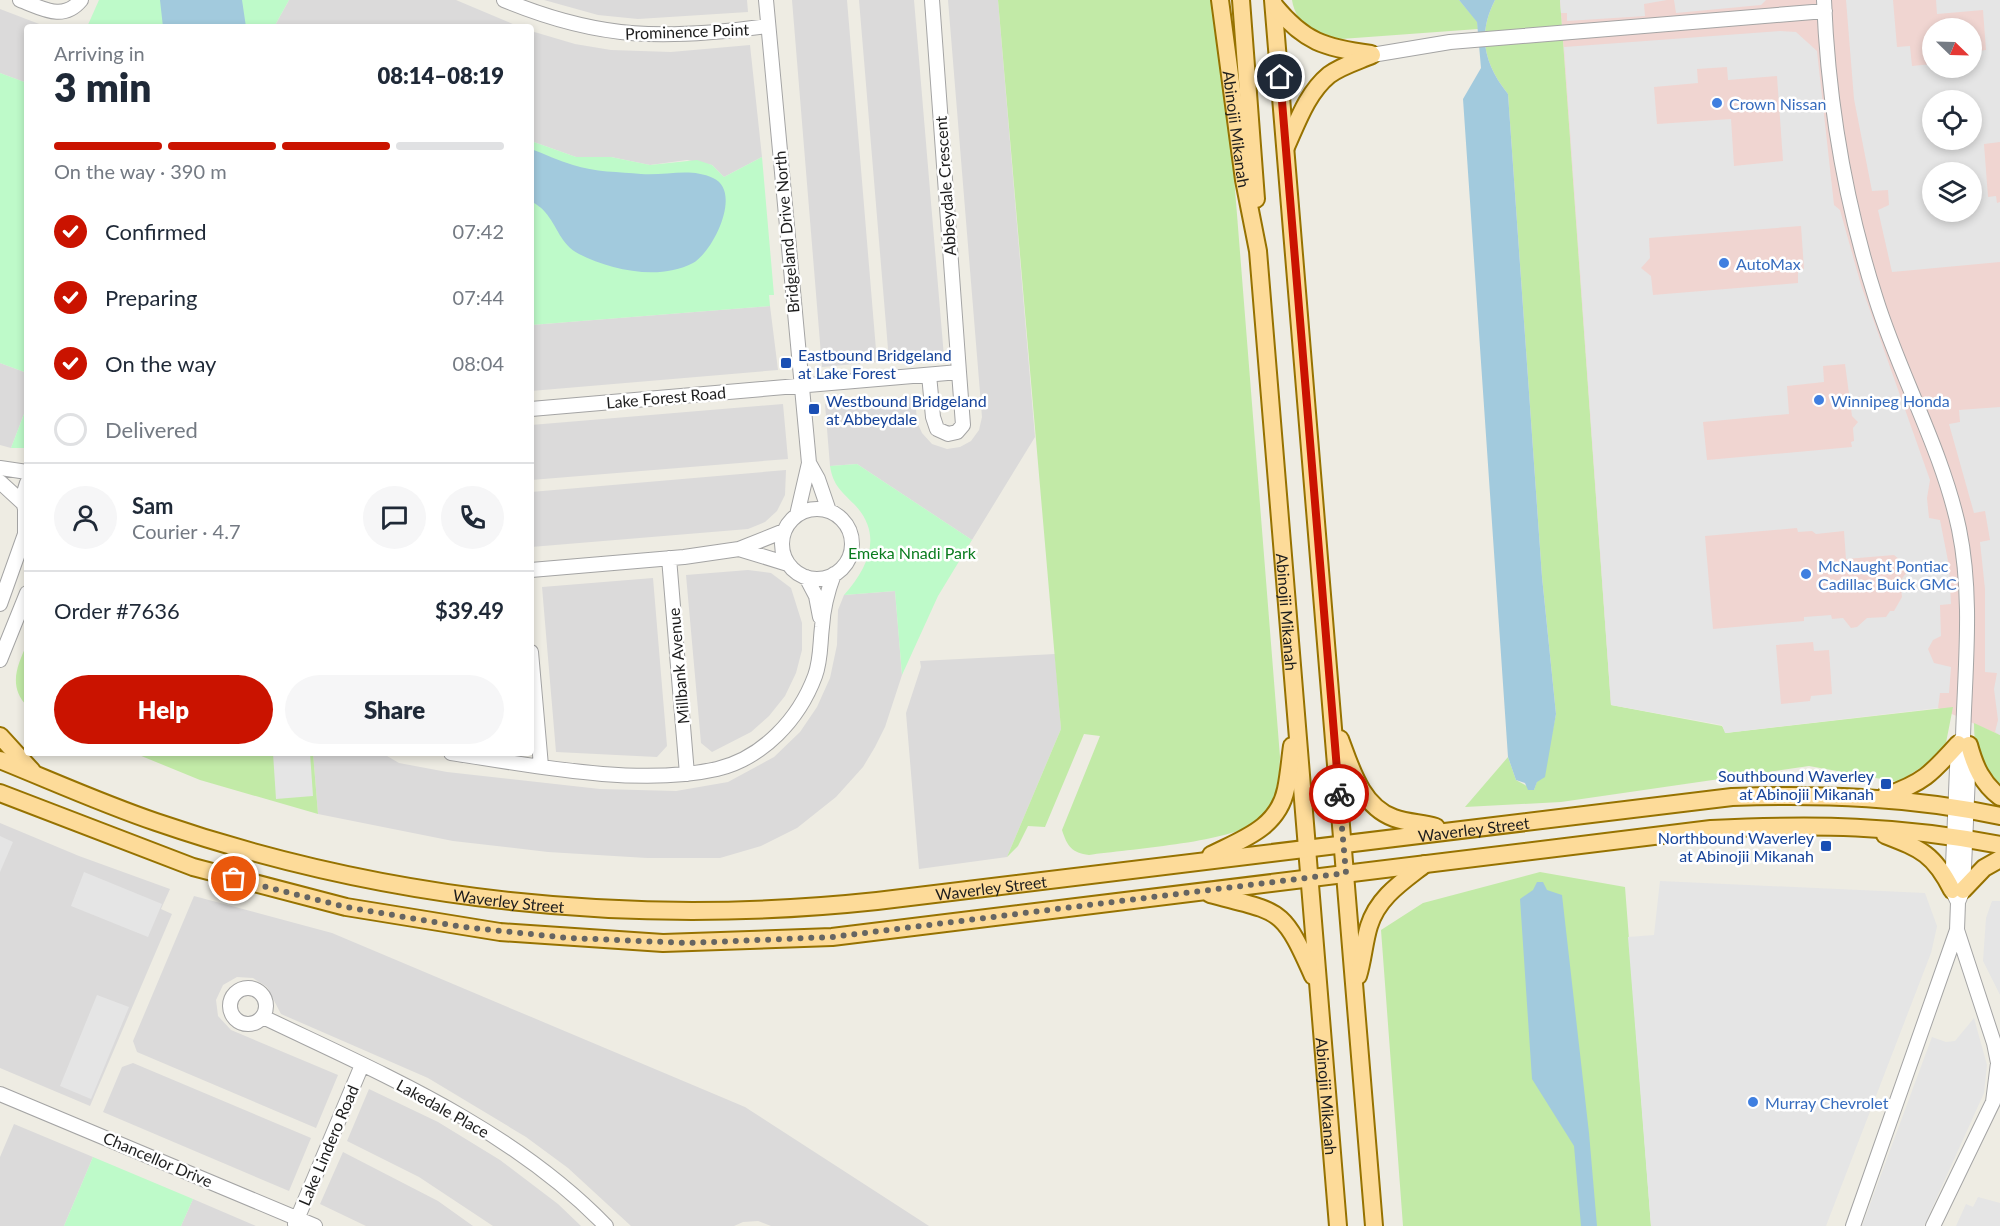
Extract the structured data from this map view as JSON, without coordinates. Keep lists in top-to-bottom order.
{
  "streets": {
    "main road": ["Abinojii Mikanah", "Waverley Street"],
    "street": [
      "Prominence Point",
      "Abbeydale Crescent",
      "Bridgeland Drive North",
      "Lake Forest Road",
      "Millbank Avenue",
      "Lakedale Place",
      "Lake Lindero Road",
      "Chancellor Drive"
    ]
  },
  "crossings": [
    ["Prominence Point", "Bridgeland Drive North"],
    ["Abinojii Mikanah", "Waverley Street"],
    ["Bridgeland Drive North", "Lake Forest Road"],
    ["Lakedale Place", "Lake Lindero Road"],
    ["Lake Lindero Road", "Chancellor Drive"]
  ],
  "parks": ["Emeka Nnadi Park"],
  "places": {
    "other": [
      "Crown Nissan",
      "AutoMax",
      "Winnipeg Honda",
      "McNaught Pontiac Cadillac Buick GMC",
      "Murray Chevrolet"
    ],
    "transit": [
      "Eastbound Bridgeland at Lake Forest",
      "Westbound Bridgeland at Abbeydale",
      "Southbound Waverley at Abinojii Mikanah",
      "Northbound Waverley at Abinojii Mikanah"
    ]
  },
  "north": "bottom right",
  "page": {
    "heading": ["3 min", "Arriving in", "08:14–08:19"],
    "panel": [
      "Sam",
      "Courier · 4.7",
      "Order #7636",
      "$39.49"
    ],
    "bar": "On the way · 390 m",
    "list": [
      ["Confirmed", "07:42"],
      ["Preparing", "07:44"],
      ["On the way", "08:04"],
      "Delivered"
    ],
    "buttons": ["Help", "Share"]
  }
}
